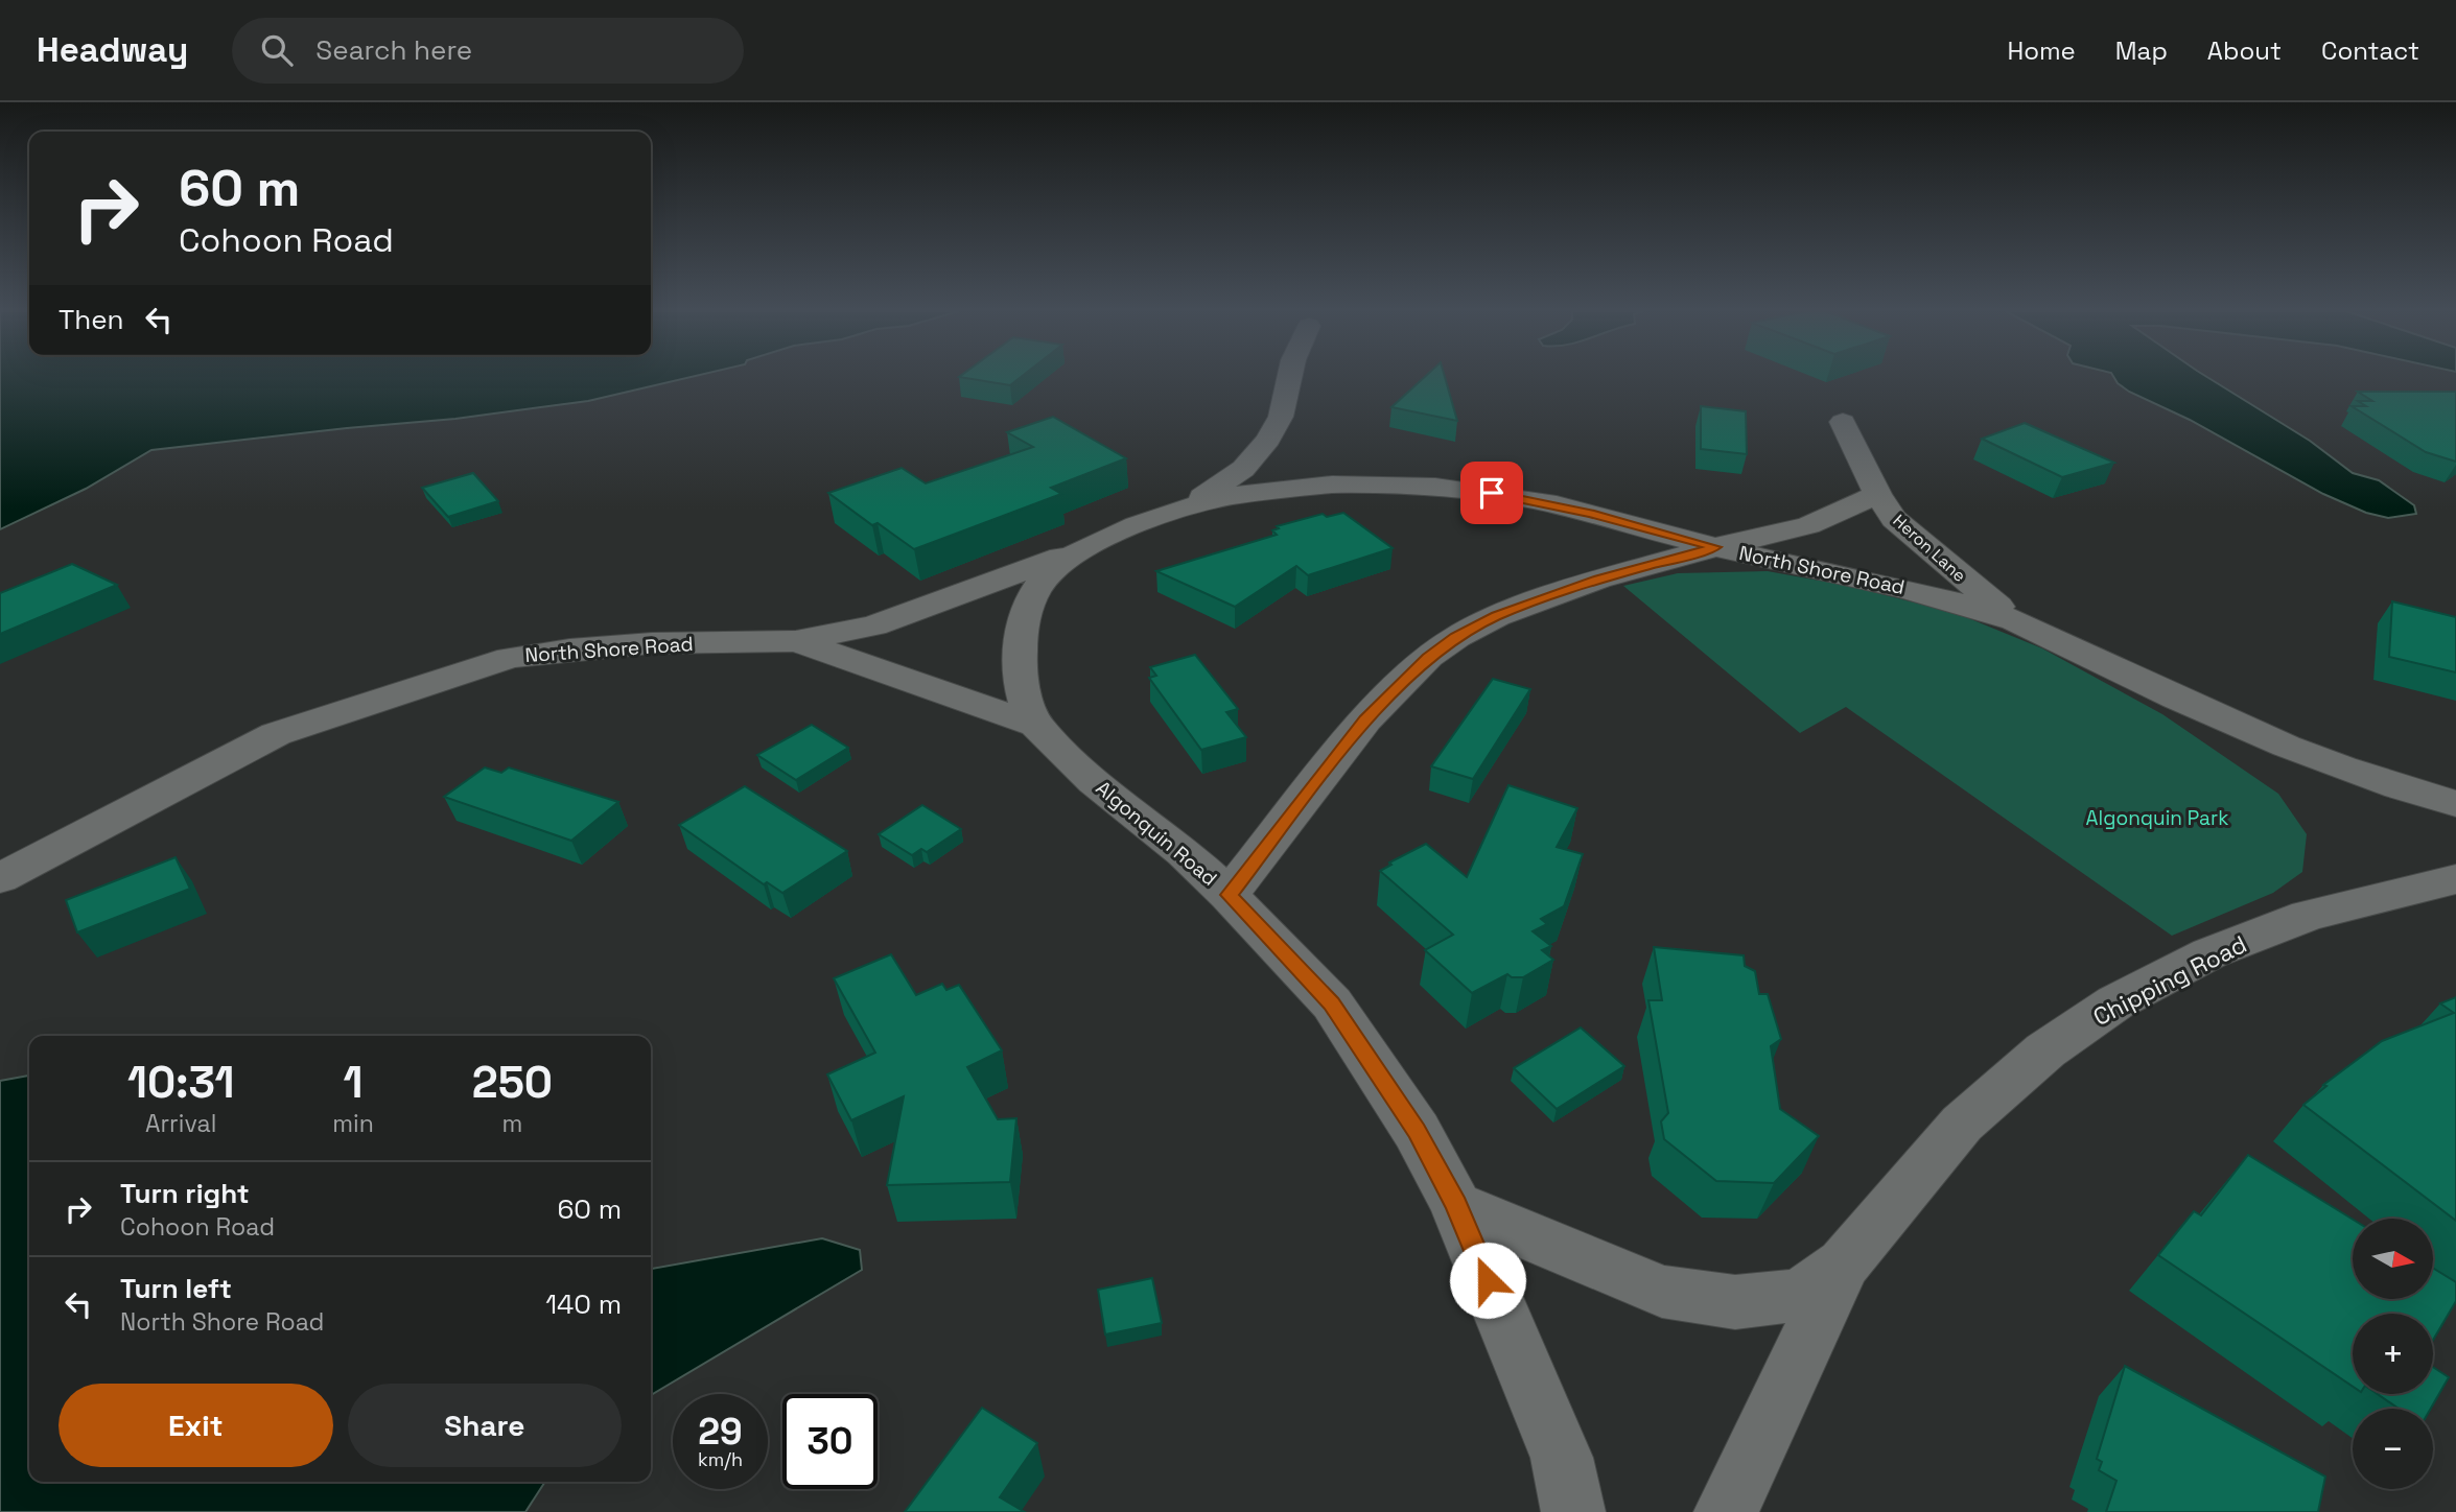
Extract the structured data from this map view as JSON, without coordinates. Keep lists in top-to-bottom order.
{
  "streets": {
    "street": [
      "Heron Lane",
      "North Shore Road",
      "Algonquin Road",
      "Chipping Road"
    ]
  },
  "crossings": [
    ["Heron Lane", "North Shore Road"],
    ["North Shore Road", "Algonquin Road"],
    ["Algonquin Road", "Chipping Road"]
  ],
  "parks": ["Algonquin Park"],
  "north": "right",
  "page": {
    "header": "Headway",
    "search": "Search here",
    "nav": [
      "Home",
      "Map",
      "About",
      "Contact"
    ],
    "turn": ["60 m", "Cohoon Road"],
    "then": "Then",
    "eta": [
      "10:31",
      "Arrival",
      "1",
      "min",
      "250",
      "m"
    ],
    "list": [
      {
        "name": "Turn right",
        "note": "Cohoon Road",
        "value": "60 m"
      },
      {
        "name": "Turn left",
        "note": "North Shore Road",
        "value": "140 m"
      }
    ],
    "map_buttons": ["+", "−"],
    "buttons": ["Exit", "Share"],
    "speed": "29 km/h",
    "limit": "30"
  }
}
